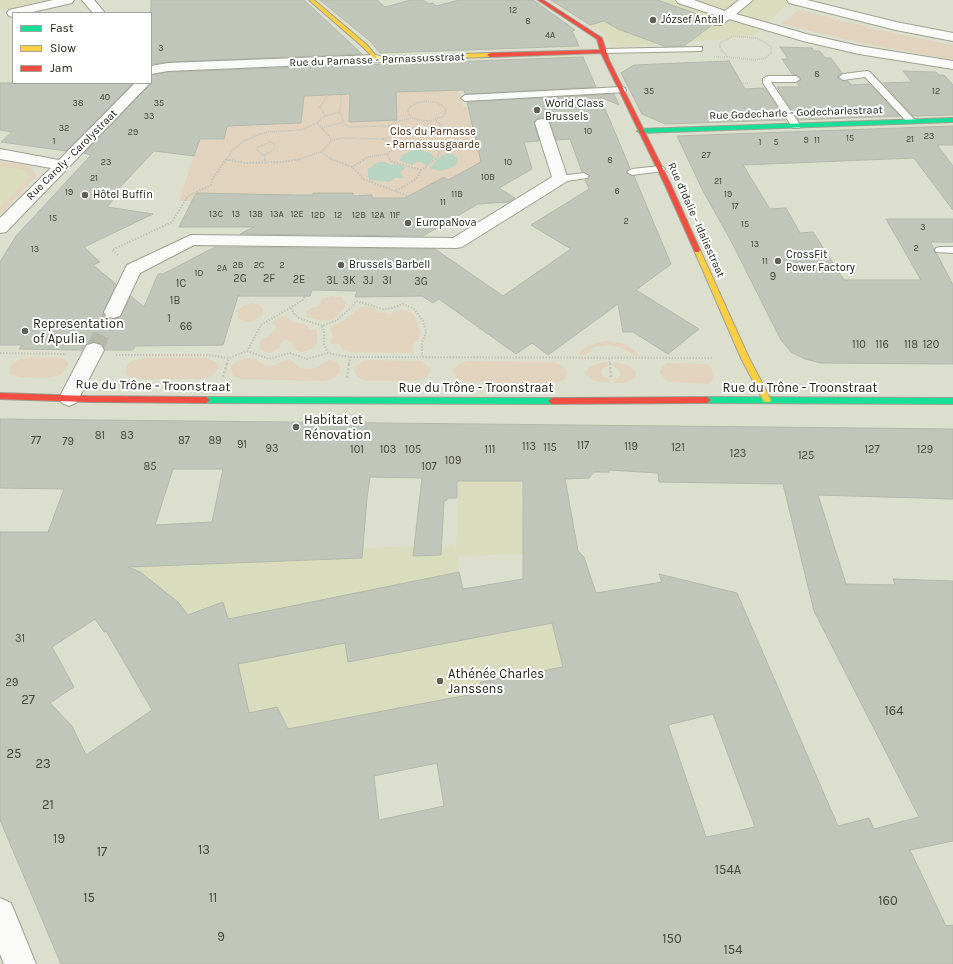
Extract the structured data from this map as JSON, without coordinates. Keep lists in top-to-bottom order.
{
  "streets": {
    "street": [
      "Rue du Parnasse - Parnassusstraat",
      "Rue Godecharle - Godecharlestraat",
      "Rue Caroly - Carolystraat",
      "Rue d'Idalie - Idaliestraat",
      "Rue du Trône - Troonstraat"
    ]
  },
  "crossings": [
    ["Rue du Parnasse - Parnassusstraat", "Rue d'Idalie - Idaliestraat"],
    ["Rue Godecharle - Godecharlestraat", "Rue d'Idalie - Idaliestraat"],
    ["Rue d'Idalie - Idaliestraat", "Rue du Trône - Troonstraat"]
  ],
  "parks": ["Clos du Parnasse - Parnassusgaarde"],
  "places": [
    "József Antall",
    "World Class Brussels",
    "Hôtel Buffin",
    "EuropaNova",
    "CrossFit Power Factory",
    "Brussels Barbell",
    "Representation of Apulia",
    "Habitat et Rénovation",
    "Athénée Charles Janssens"
  ],
  "house_numbers": [
    "12",
    "8",
    "4A",
    "3",
    "8",
    "35",
    "12",
    "40",
    "38",
    "35",
    "33",
    "32",
    "10",
    "29",
    "23",
    "15",
    "21",
    "9",
    "11",
    "1",
    "1",
    "5",
    "27",
    "8",
    "23",
    "10",
    "10B",
    "21",
    "21",
    "6",
    "19",
    "11B",
    "19",
    "11",
    "17",
    "13C",
    "13",
    "13B",
    "13A",
    "12E",
    "12D",
    "12",
    "12B",
    "12A",
    "11F",
    "15",
    "2",
    "15",
    "3",
    "13",
    "2",
    "13",
    "11",
    "2B",
    "2C",
    "2",
    "2A",
    "1D",
    "9",
    "2G",
    "2F",
    "2E",
    "3L",
    "3K",
    "3J",
    "3I",
    "3G",
    "1C",
    "1B",
    "1",
    "66",
    "110",
    "116",
    "118",
    "120",
    "81",
    "83",
    "77",
    "87",
    "89",
    "79",
    "91",
    "117",
    "113",
    "119",
    "115",
    "121",
    "93",
    "101",
    "103",
    "105",
    "111",
    "127",
    "129",
    "123",
    "125",
    "109",
    "85",
    "107",
    "31",
    "29",
    "27",
    "164",
    "25",
    "23",
    "21",
    "19",
    "13",
    "17",
    "154A",
    "15",
    "11",
    "160",
    "9",
    "150",
    "154"
  ],
  "legend": ["Fast", "Slow", "Jam"]
}
